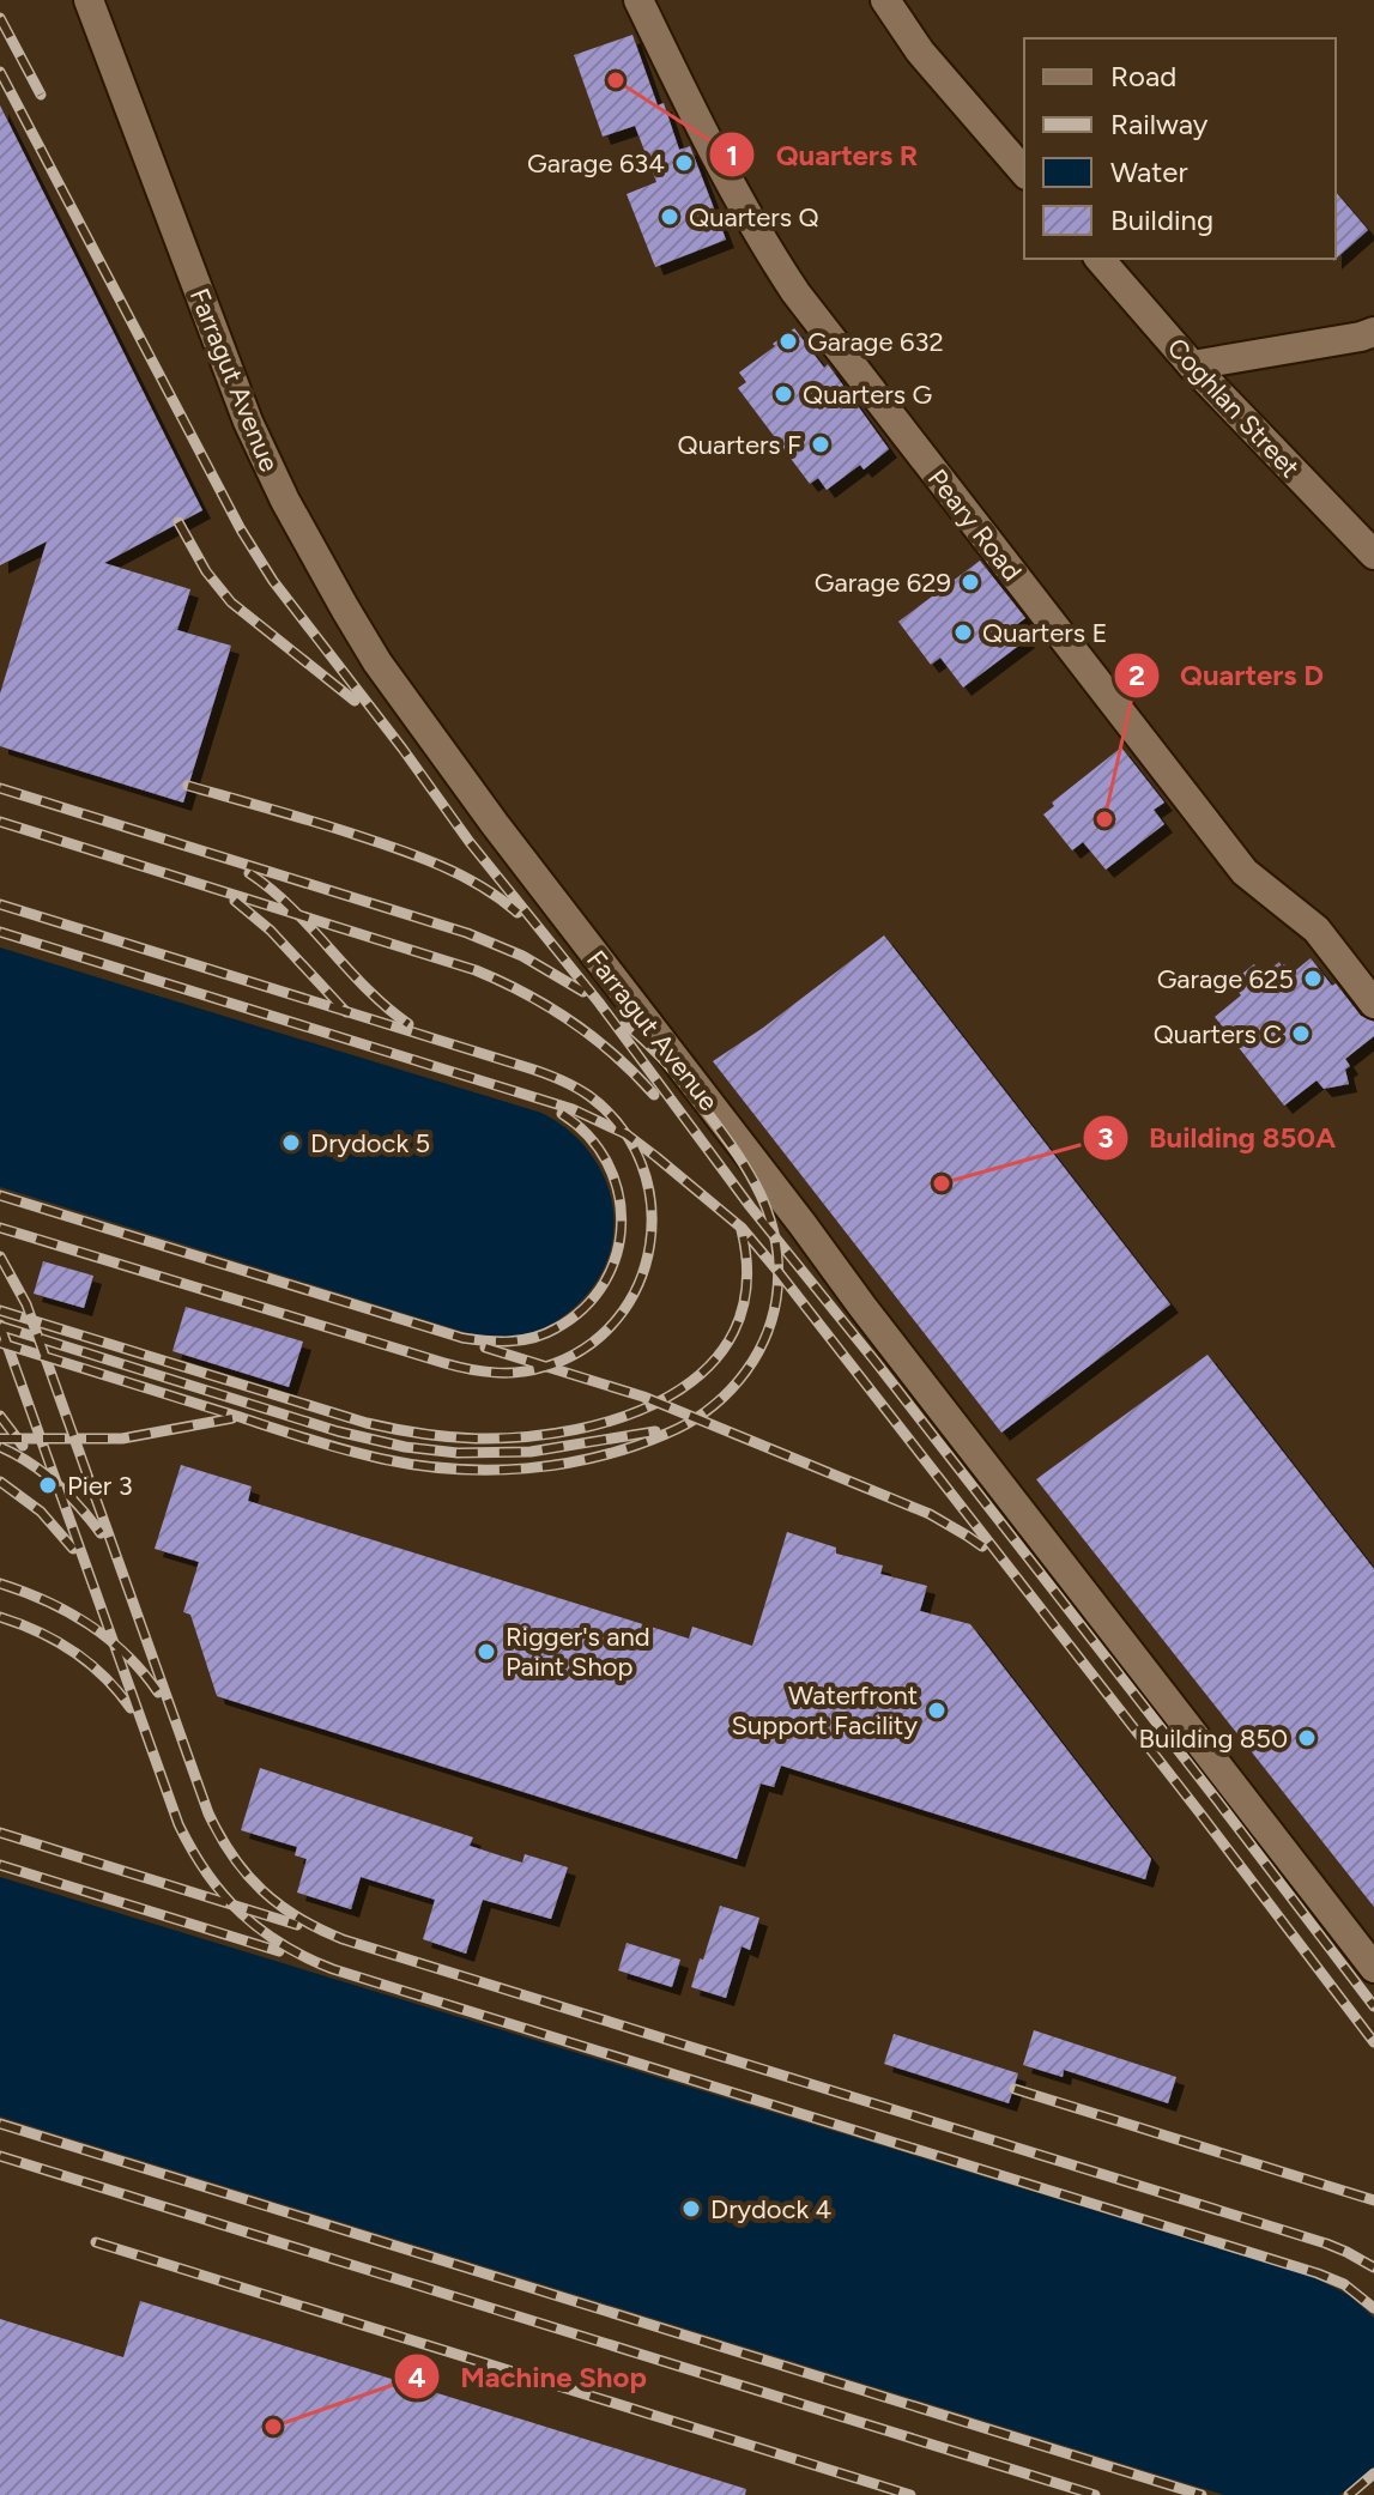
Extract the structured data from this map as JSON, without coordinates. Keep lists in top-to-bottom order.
{
  "streets": {
    "street": ["Farragut Avenue", "Coghlan Street", "Peary Road"]
  },
  "places": [
    "Quarters R",
    "Garage 634",
    "Quarters Q",
    "Garage 632",
    "Quarters G",
    "Quarters F",
    "Garage 629",
    "Quarters E",
    "Quarters D",
    "Garage 625",
    "Quarters C",
    "Drydock 5",
    "Building 850A",
    "Pier 3",
    "Rigger's and Paint Shop",
    "Waterfront Support Facility",
    "Building 850",
    "Drydock 4",
    "Machine Shop"
  ],
  "legend": [
    "Road",
    "Railway",
    "Water",
    "Building"
  ]
}
